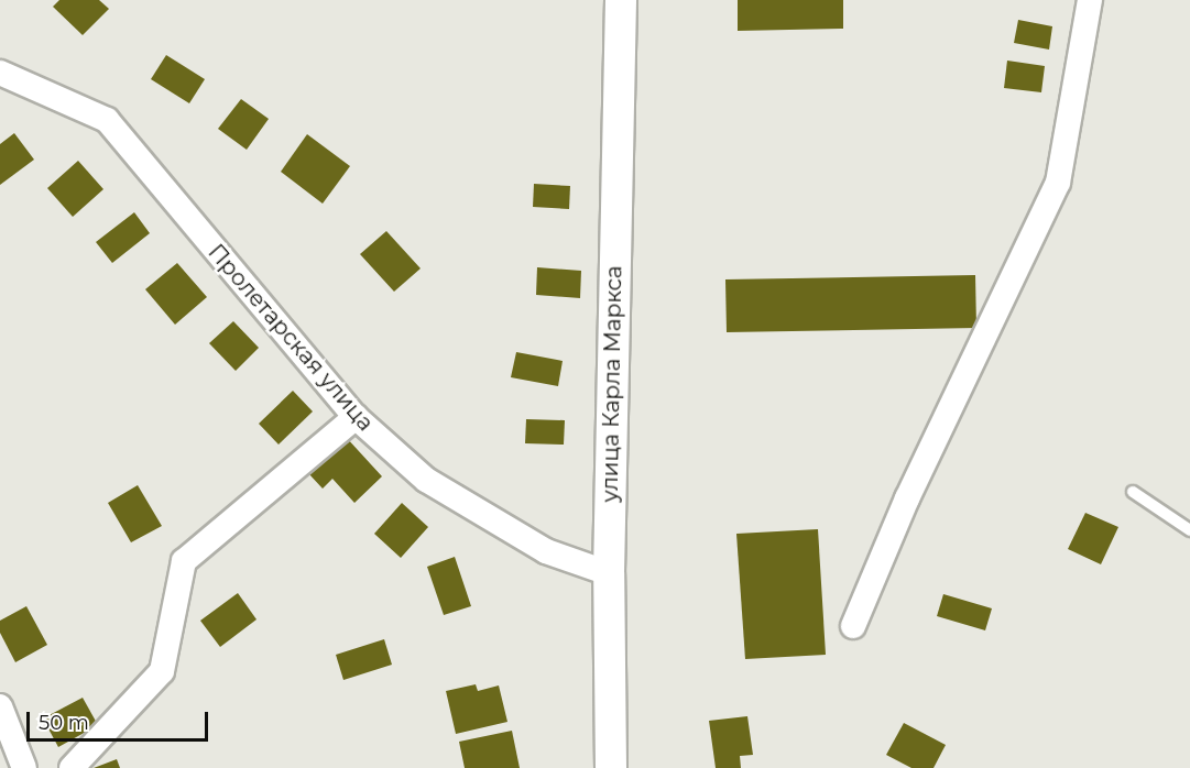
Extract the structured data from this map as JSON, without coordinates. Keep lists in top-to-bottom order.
{
  "streets": {
    "street": ["Пролетарская улица", "улица Карла Маркса"]
  },
  "crossings": [
    ["Пролетарская улица", "улица Карла Маркса"]
  ],
  "scale_bar": "50 m"
}
